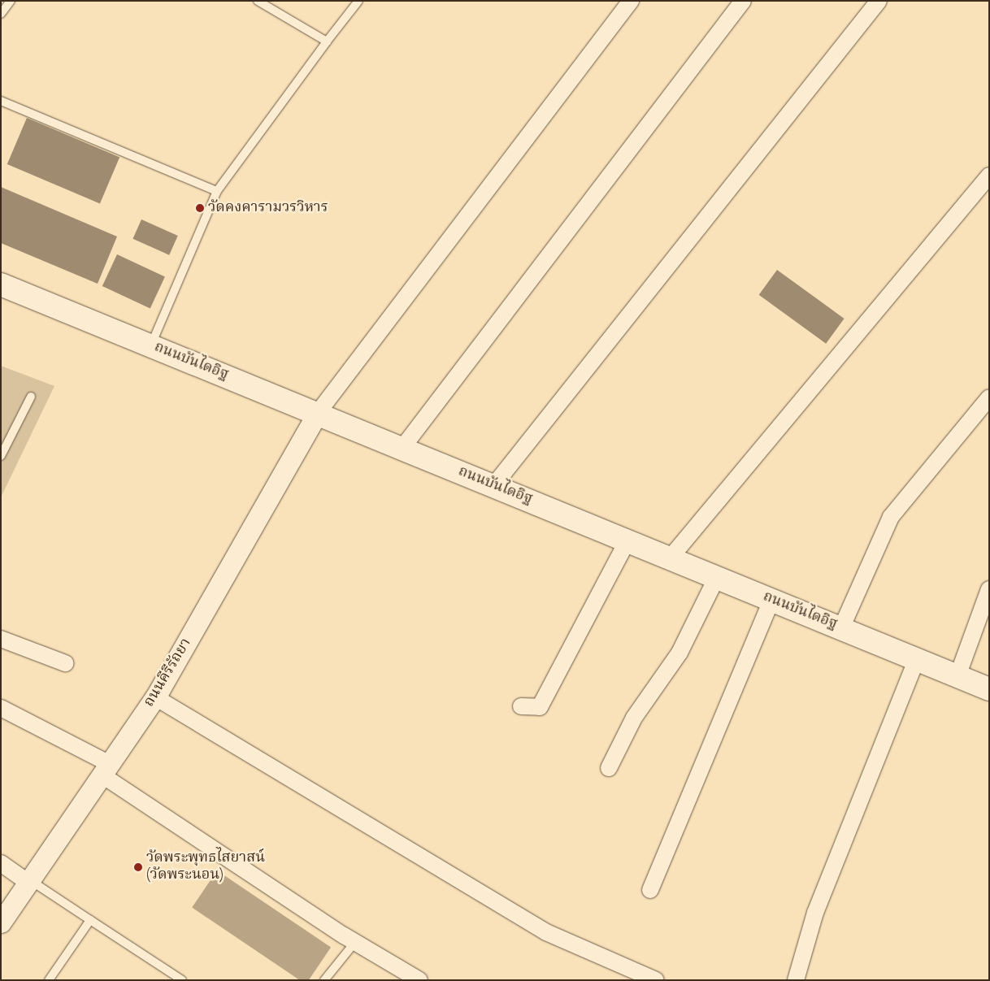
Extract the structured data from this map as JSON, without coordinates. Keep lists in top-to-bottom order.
{
  "streets": {
    "main road": ["ถนนบันไดอิฐ"],
    "street": ["ถนนคีรีรัถยา"]
  },
  "crossings": [
    ["ถนนบันไดอิฐ", "ถนนคีรีรัถยา"]
  ],
  "places": ["วัดคงคารามวรวิหาร", "วัดพระพุทธไสยาสน์ (วัดพระนอน)"]
}
